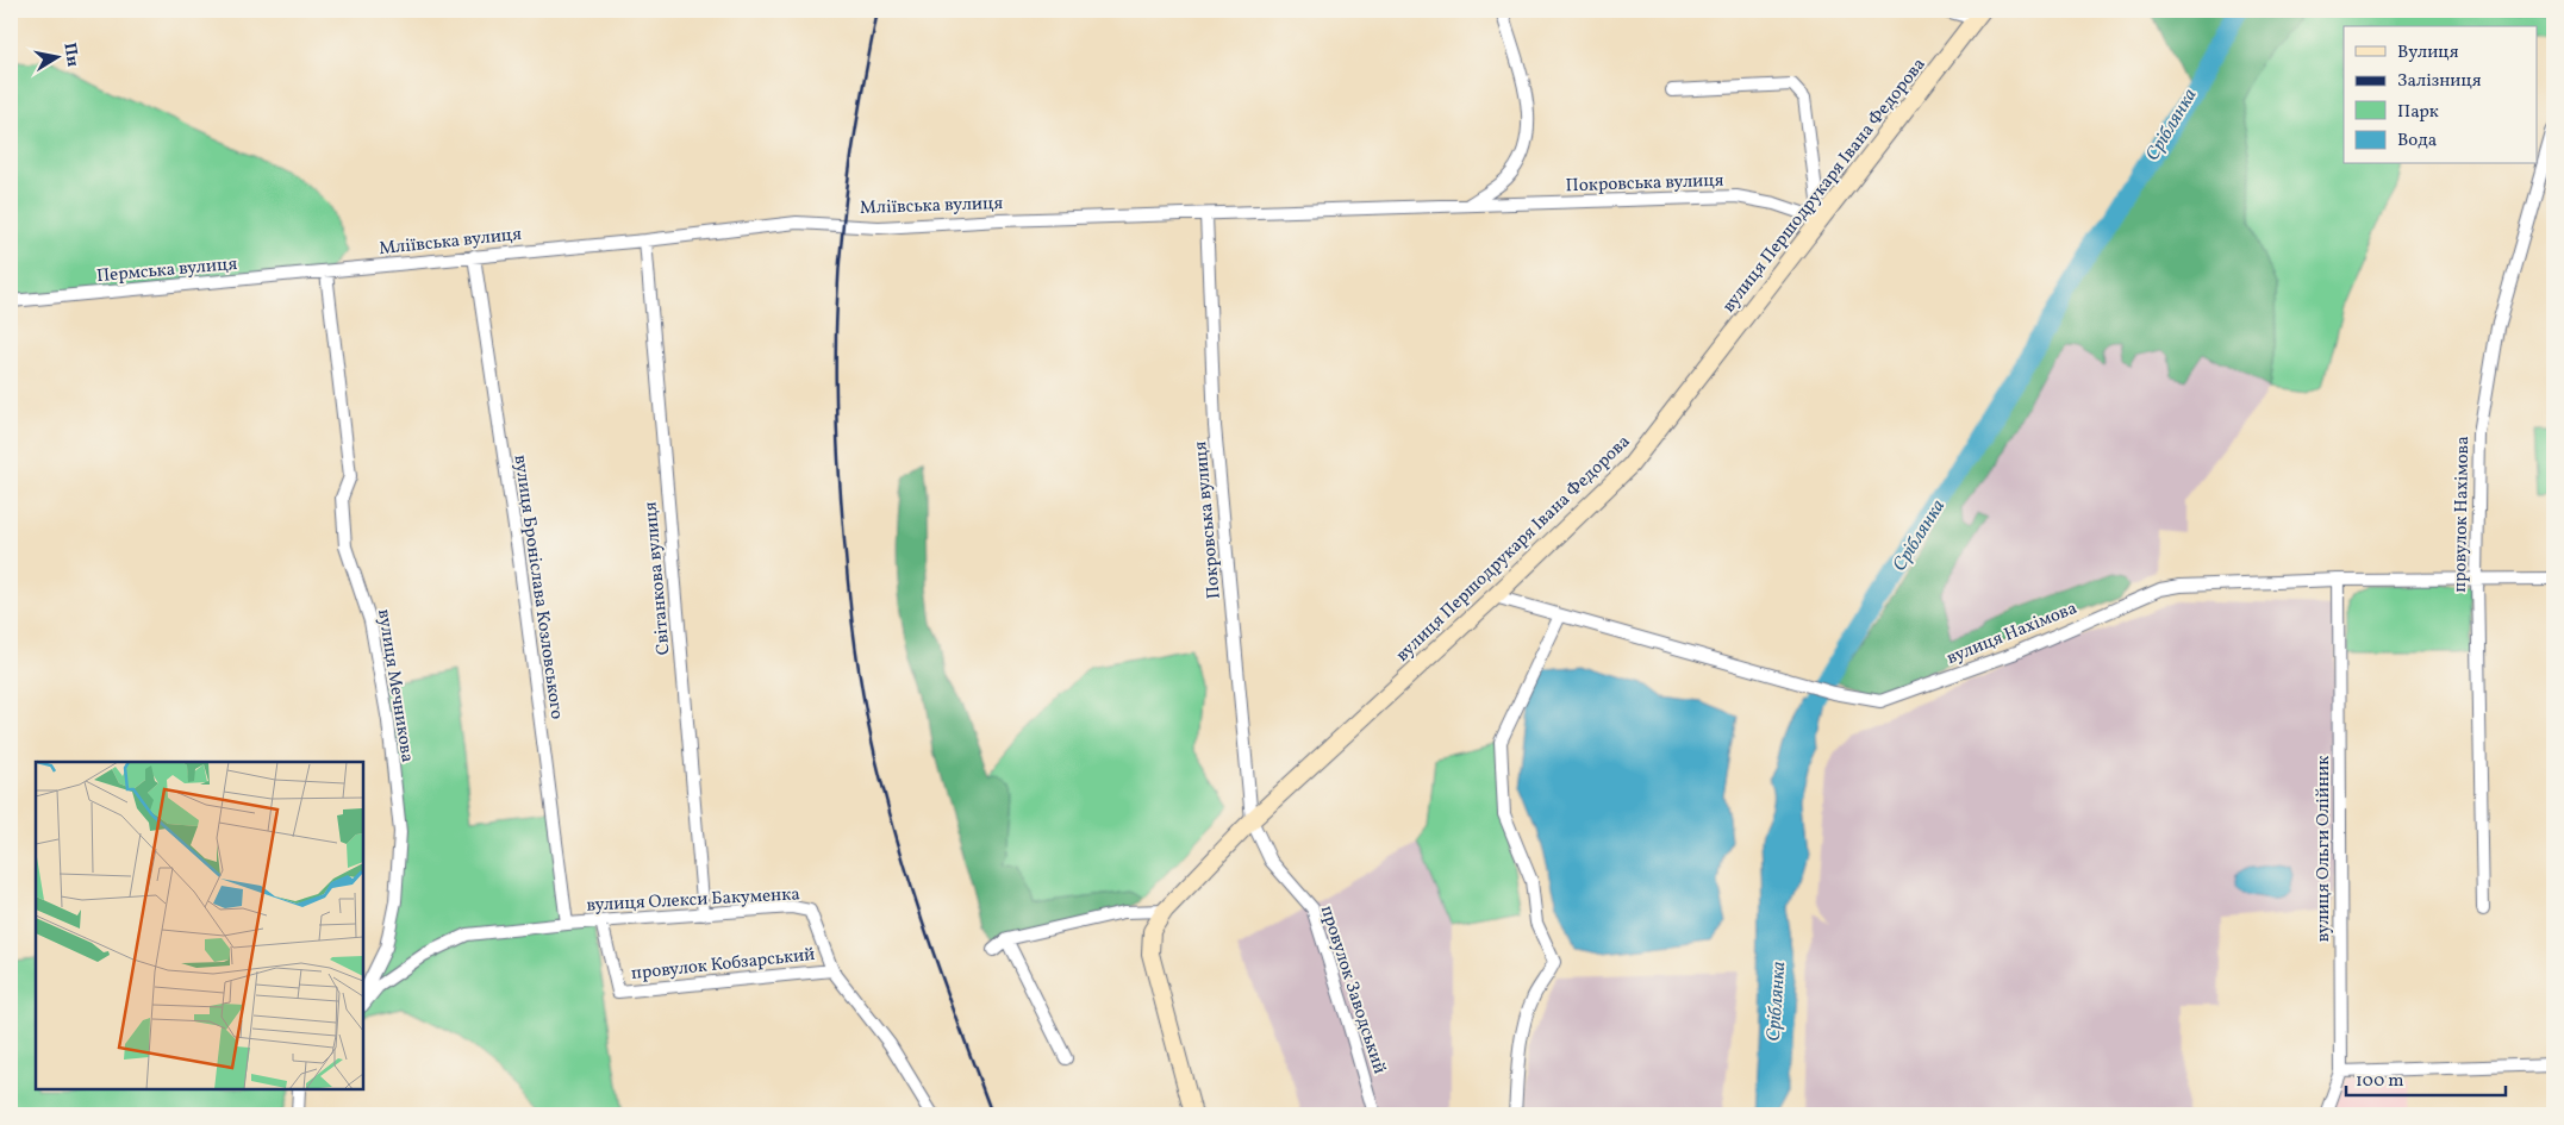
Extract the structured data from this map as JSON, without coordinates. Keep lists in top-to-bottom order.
{
  "streets": {
    "street": [
      "Покровська вулиця",
      "вулиця Першодрукаря Івана Федорова",
      "Мліївська вулиця",
      "Пермська вулиця",
      "провулок Нахімова",
      "Світанкова вулиця",
      "вулиця Броніслава Козловського",
      "вулиця Нахімова",
      "вулиця Мечникова",
      "вулиця Ольги Олійник",
      "вулиця Олекси Бакуменка",
      "провулок Кобзарський",
      "провулок Заводський"
    ]
  },
  "crossings": [
    ["Покровська вулиця", "вулиця Першодрукаря Івана Федорова"],
    ["Покровська вулиця", "Мліївська вулиця"],
    ["Покровська вулиця", "провулок Заводський"],
    ["вулиця Першодрукаря Івана Федорова", "вулиця Нахімова"],
    ["вулиця Першодрукаря Івана Федорова", "провулок Заводський"],
    ["Мліївська вулиця", "Пермська вулиця"],
    ["Мліївська вулиця", "Світанкова вулиця"],
    ["Мліївська вулиця", "вулиця Броніслава Козловського"],
    ["Мліївська вулиця", "вулиця Мечникова"],
    ["Пермська вулиця", "вулиця Мечникова"],
    ["провулок Нахімова", "вулиця Нахімова"],
    ["Світанкова вулиця", "вулиця Олекси Бакуменка"],
    ["вулиця Броніслава Козловського", "вулиця Олекси Бакуменка"],
    ["вулиця Нахімова", "вулиця Ольги Олійник"],
    ["вулиця Олекси Бакуменка", "провулок Кобзарський"]
  ],
  "water": ["Сріблянка"],
  "legend": [
    "Вулиця",
    "Залізниця",
    "Парк",
    "Вода"
  ],
  "scale_bar": "100 m",
  "north": "right"
}
